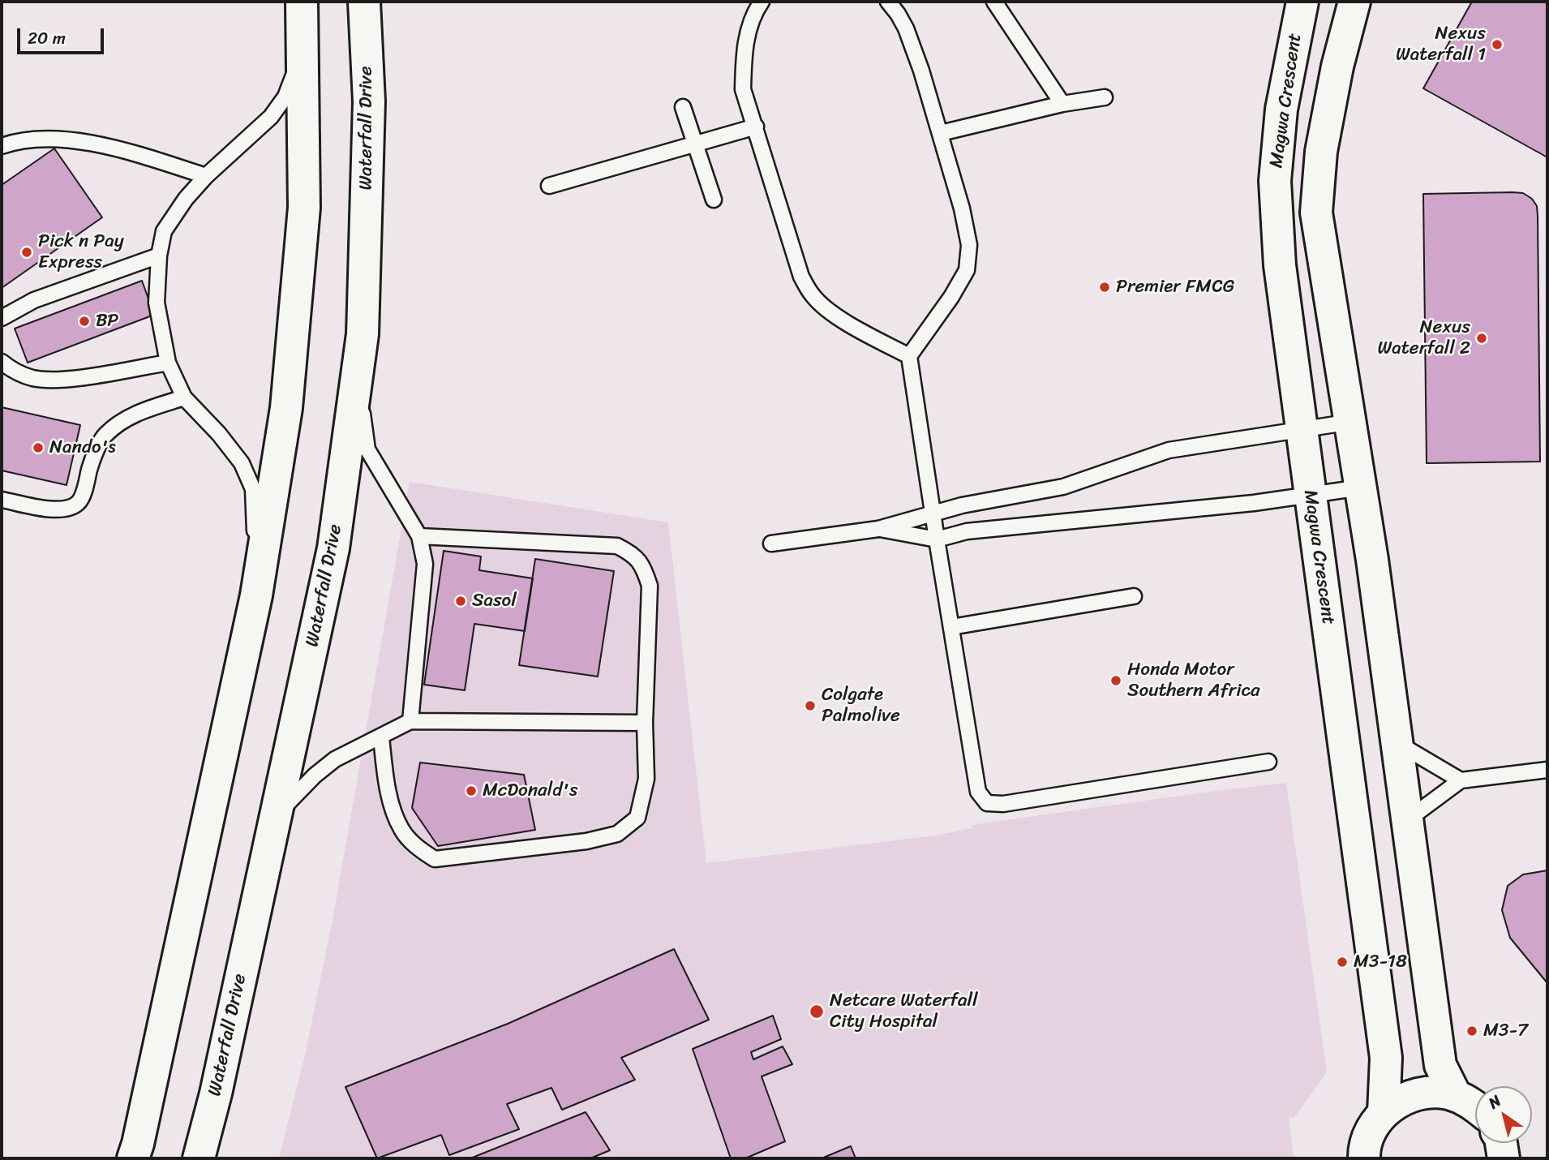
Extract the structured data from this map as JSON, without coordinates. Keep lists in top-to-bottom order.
{
  "streets": {
    "street": ["Magwa Crescent", "Waterfall Drive"]
  },
  "places": [
    "Nexus Waterfall 1",
    "Pick n Pay Express",
    "Premier FMCG",
    "BP",
    "Nexus Waterfall 2",
    "Nando's",
    "Sasol",
    "Honda Motor Southern Africa",
    "Colgate Palmolive",
    "McDonald's",
    "M3-18",
    "Netcare Waterfall City Hospital",
    "M3-7"
  ],
  "scale_bar": "20 m",
  "north": "top left"
}
